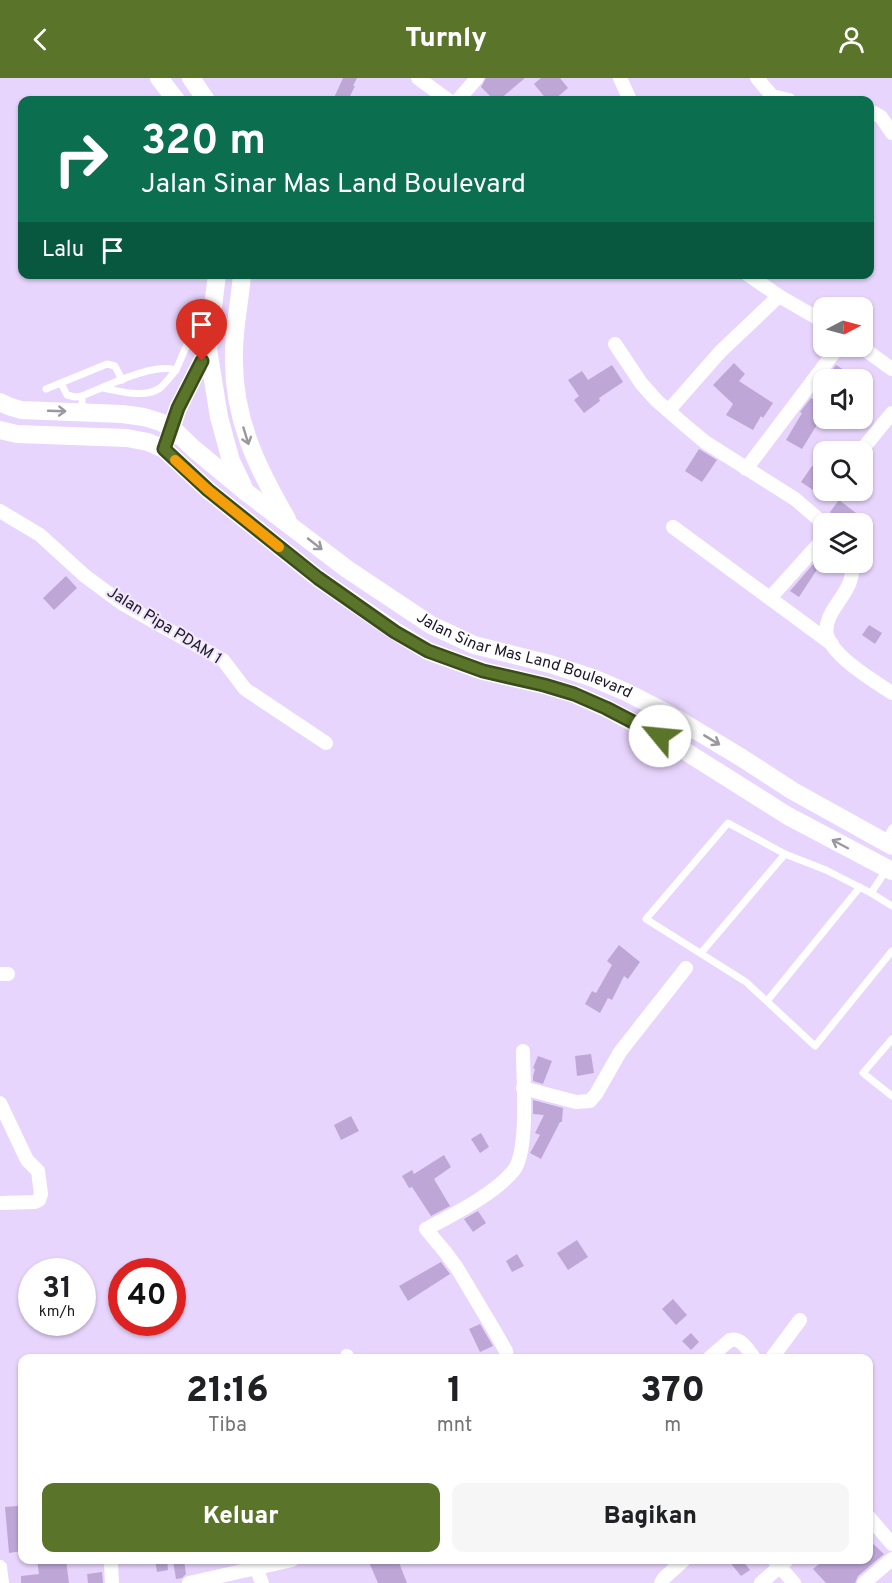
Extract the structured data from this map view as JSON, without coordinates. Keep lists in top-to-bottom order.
{
  "streets": {
    "street": ["Jalan Pipa PDAM 1", "Jalan Sinar Mas Land Boulevard"]
  },
  "north": "right",
  "page": {
    "header": "Turnly",
    "turn": ["320 m", "Jalan Sinar Mas Land Boulevard"],
    "then": "Lalu",
    "speed": "31 km/h",
    "limit": "40",
    "eta": [
      "21:16",
      "Tiba",
      "1",
      "mnt",
      "370",
      "m"
    ],
    "buttons": ["Keluar", "Bagikan"]
  }
}
